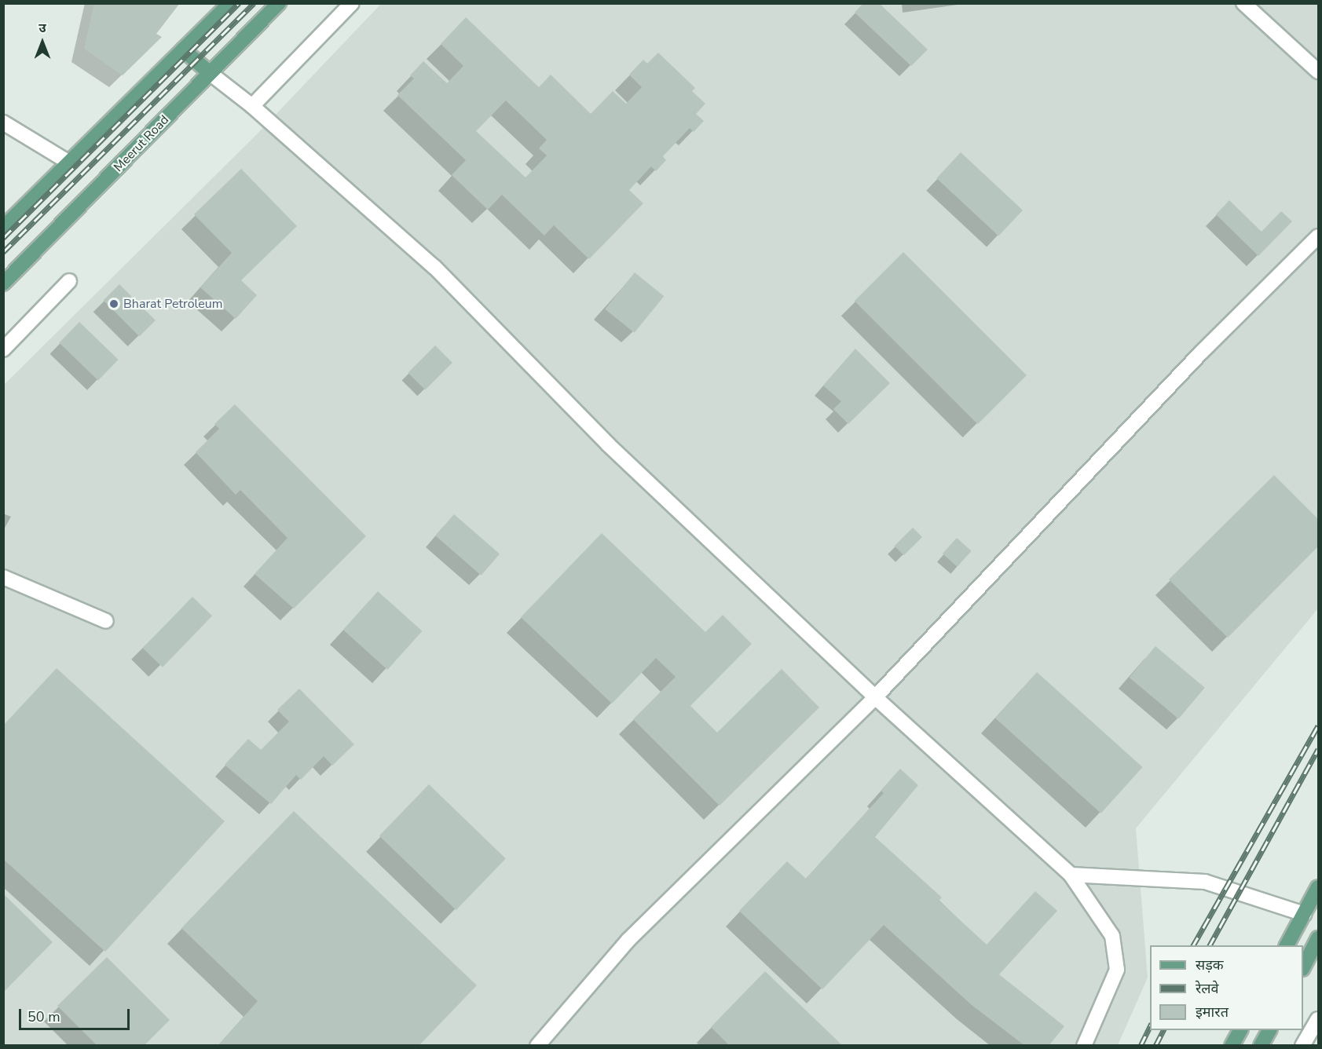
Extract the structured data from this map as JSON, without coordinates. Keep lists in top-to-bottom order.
{
  "streets": {
    "main road": ["Meerut Road"]
  },
  "places": ["Bharat Petroleum"],
  "legend": ["सड़क", "रेलवे", "इमारत"],
  "scale_bar": "50 m",
  "north": "top"
}
